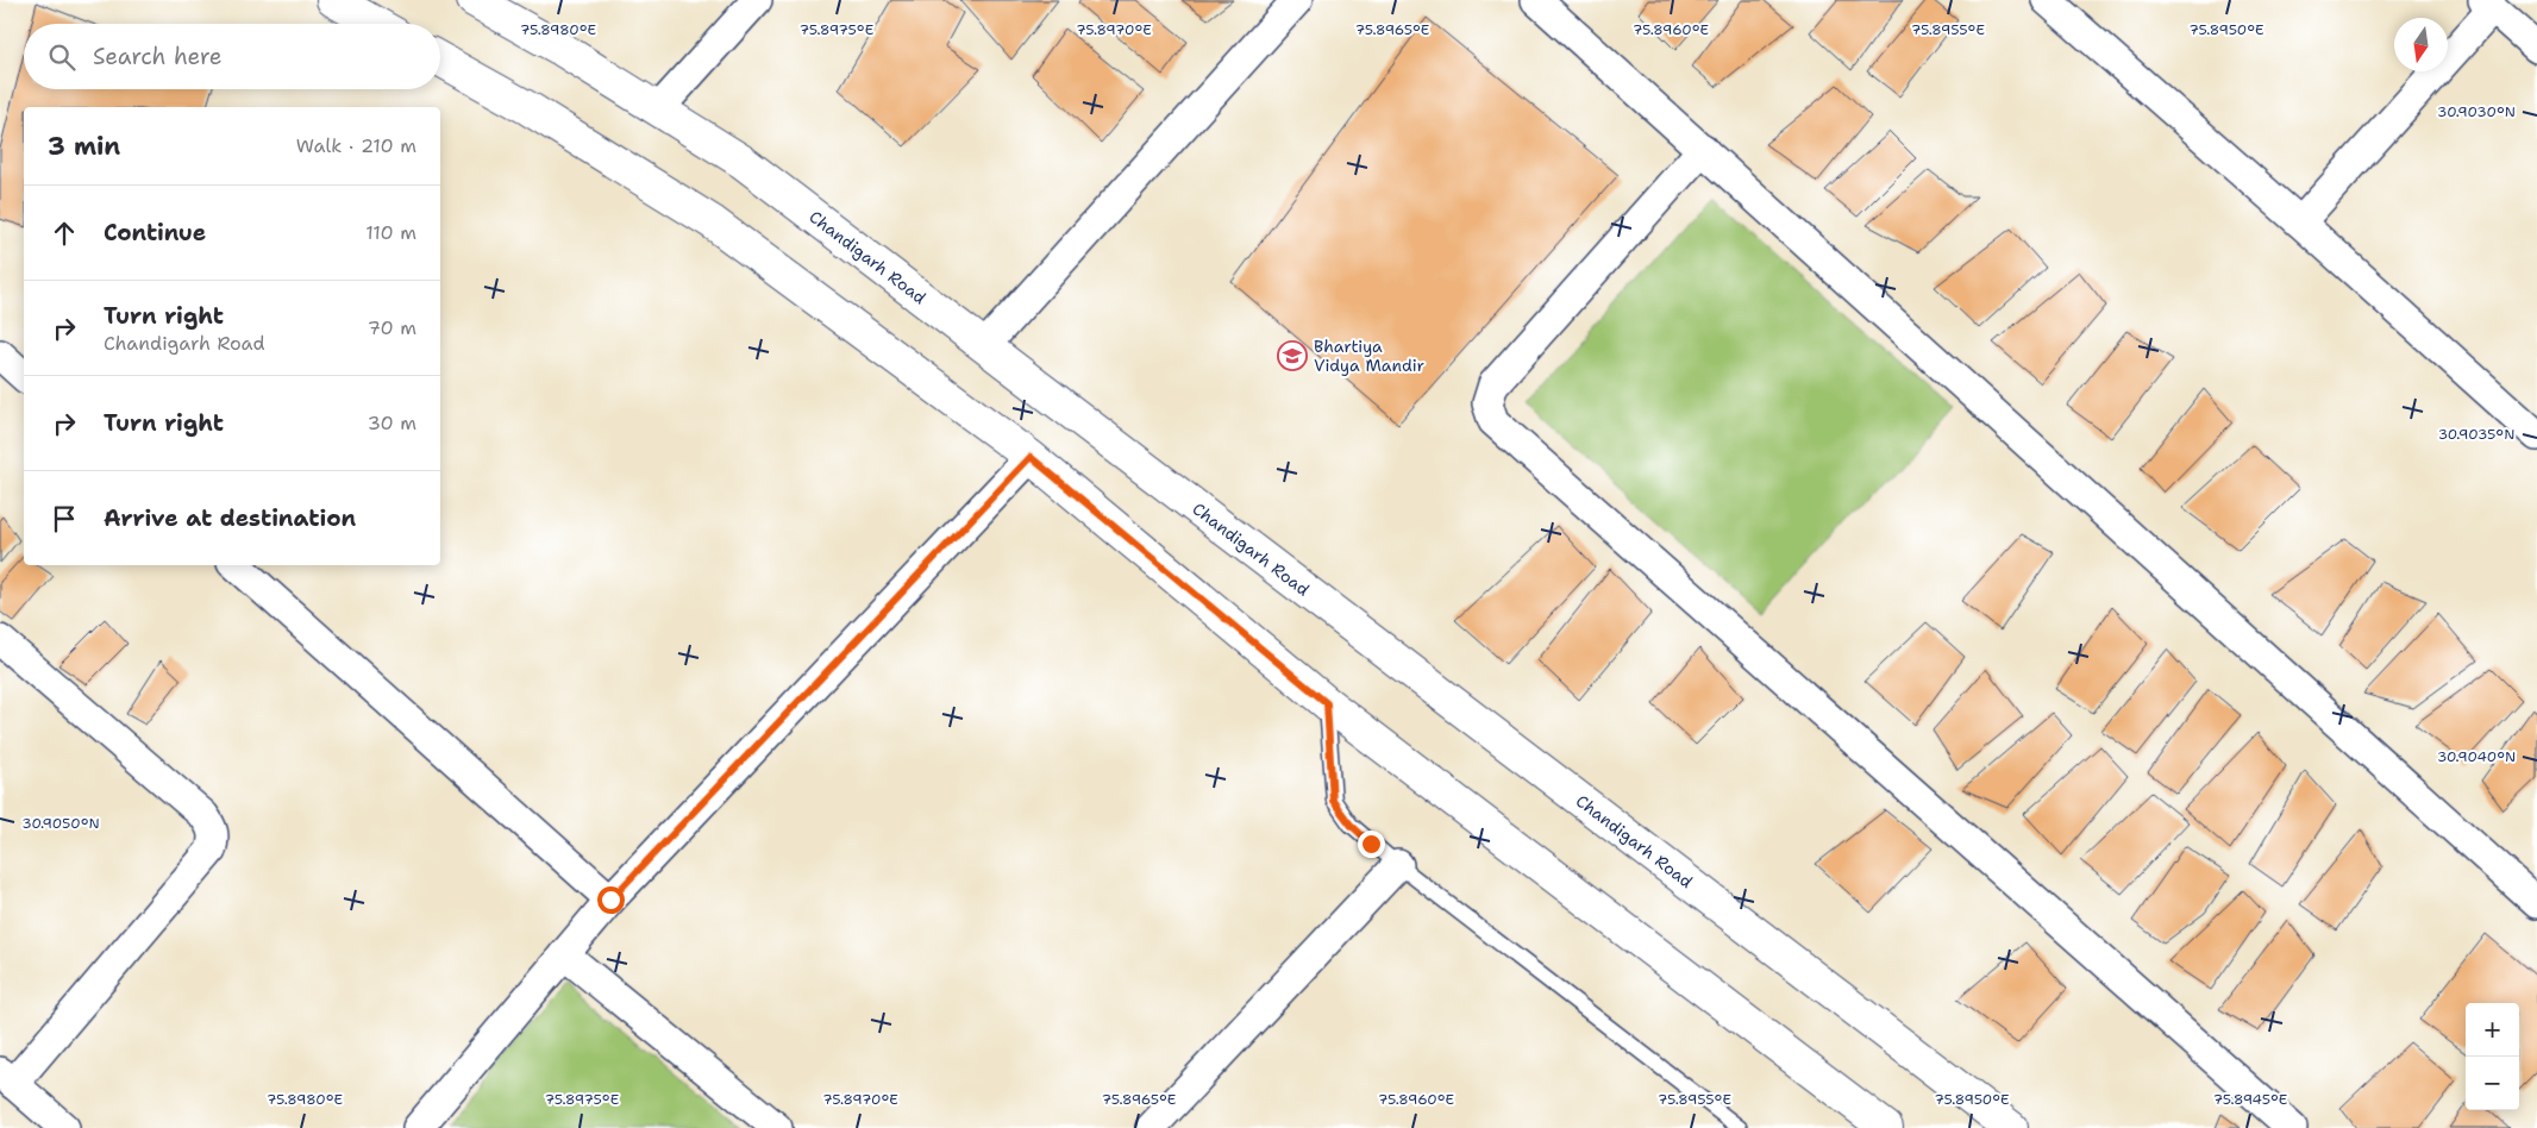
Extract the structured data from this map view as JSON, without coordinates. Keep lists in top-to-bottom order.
{
  "streets": {
    "main road": ["Chandigarh Road"]
  },
  "places": {
    "school or university": ["Bhartiya Vidya Mandir"]
  },
  "north": "bottom",
  "page": {
    "search": "Search here",
    "heading": ["3 min", "Walk · 210 m"],
    "list": [
      ["Continue", "110 m"],
      ["Turn right", "Chandigarh Road", "70 m"],
      ["Turn right", "30 m"],
      "Arrive at destination"
    ],
    "map_buttons": ["+", "−"]
  },
  "coordinates": [
    "75.8980°E",
    "75.8975°E",
    "75.8970°E",
    "75.8965°E",
    "75.8960°E",
    "75.8955°E",
    "75.8950°E",
    "30.9030°N",
    "30.9035°N",
    "30.9040°N",
    "30.9050°N",
    "75.8945°E"
  ]
}
